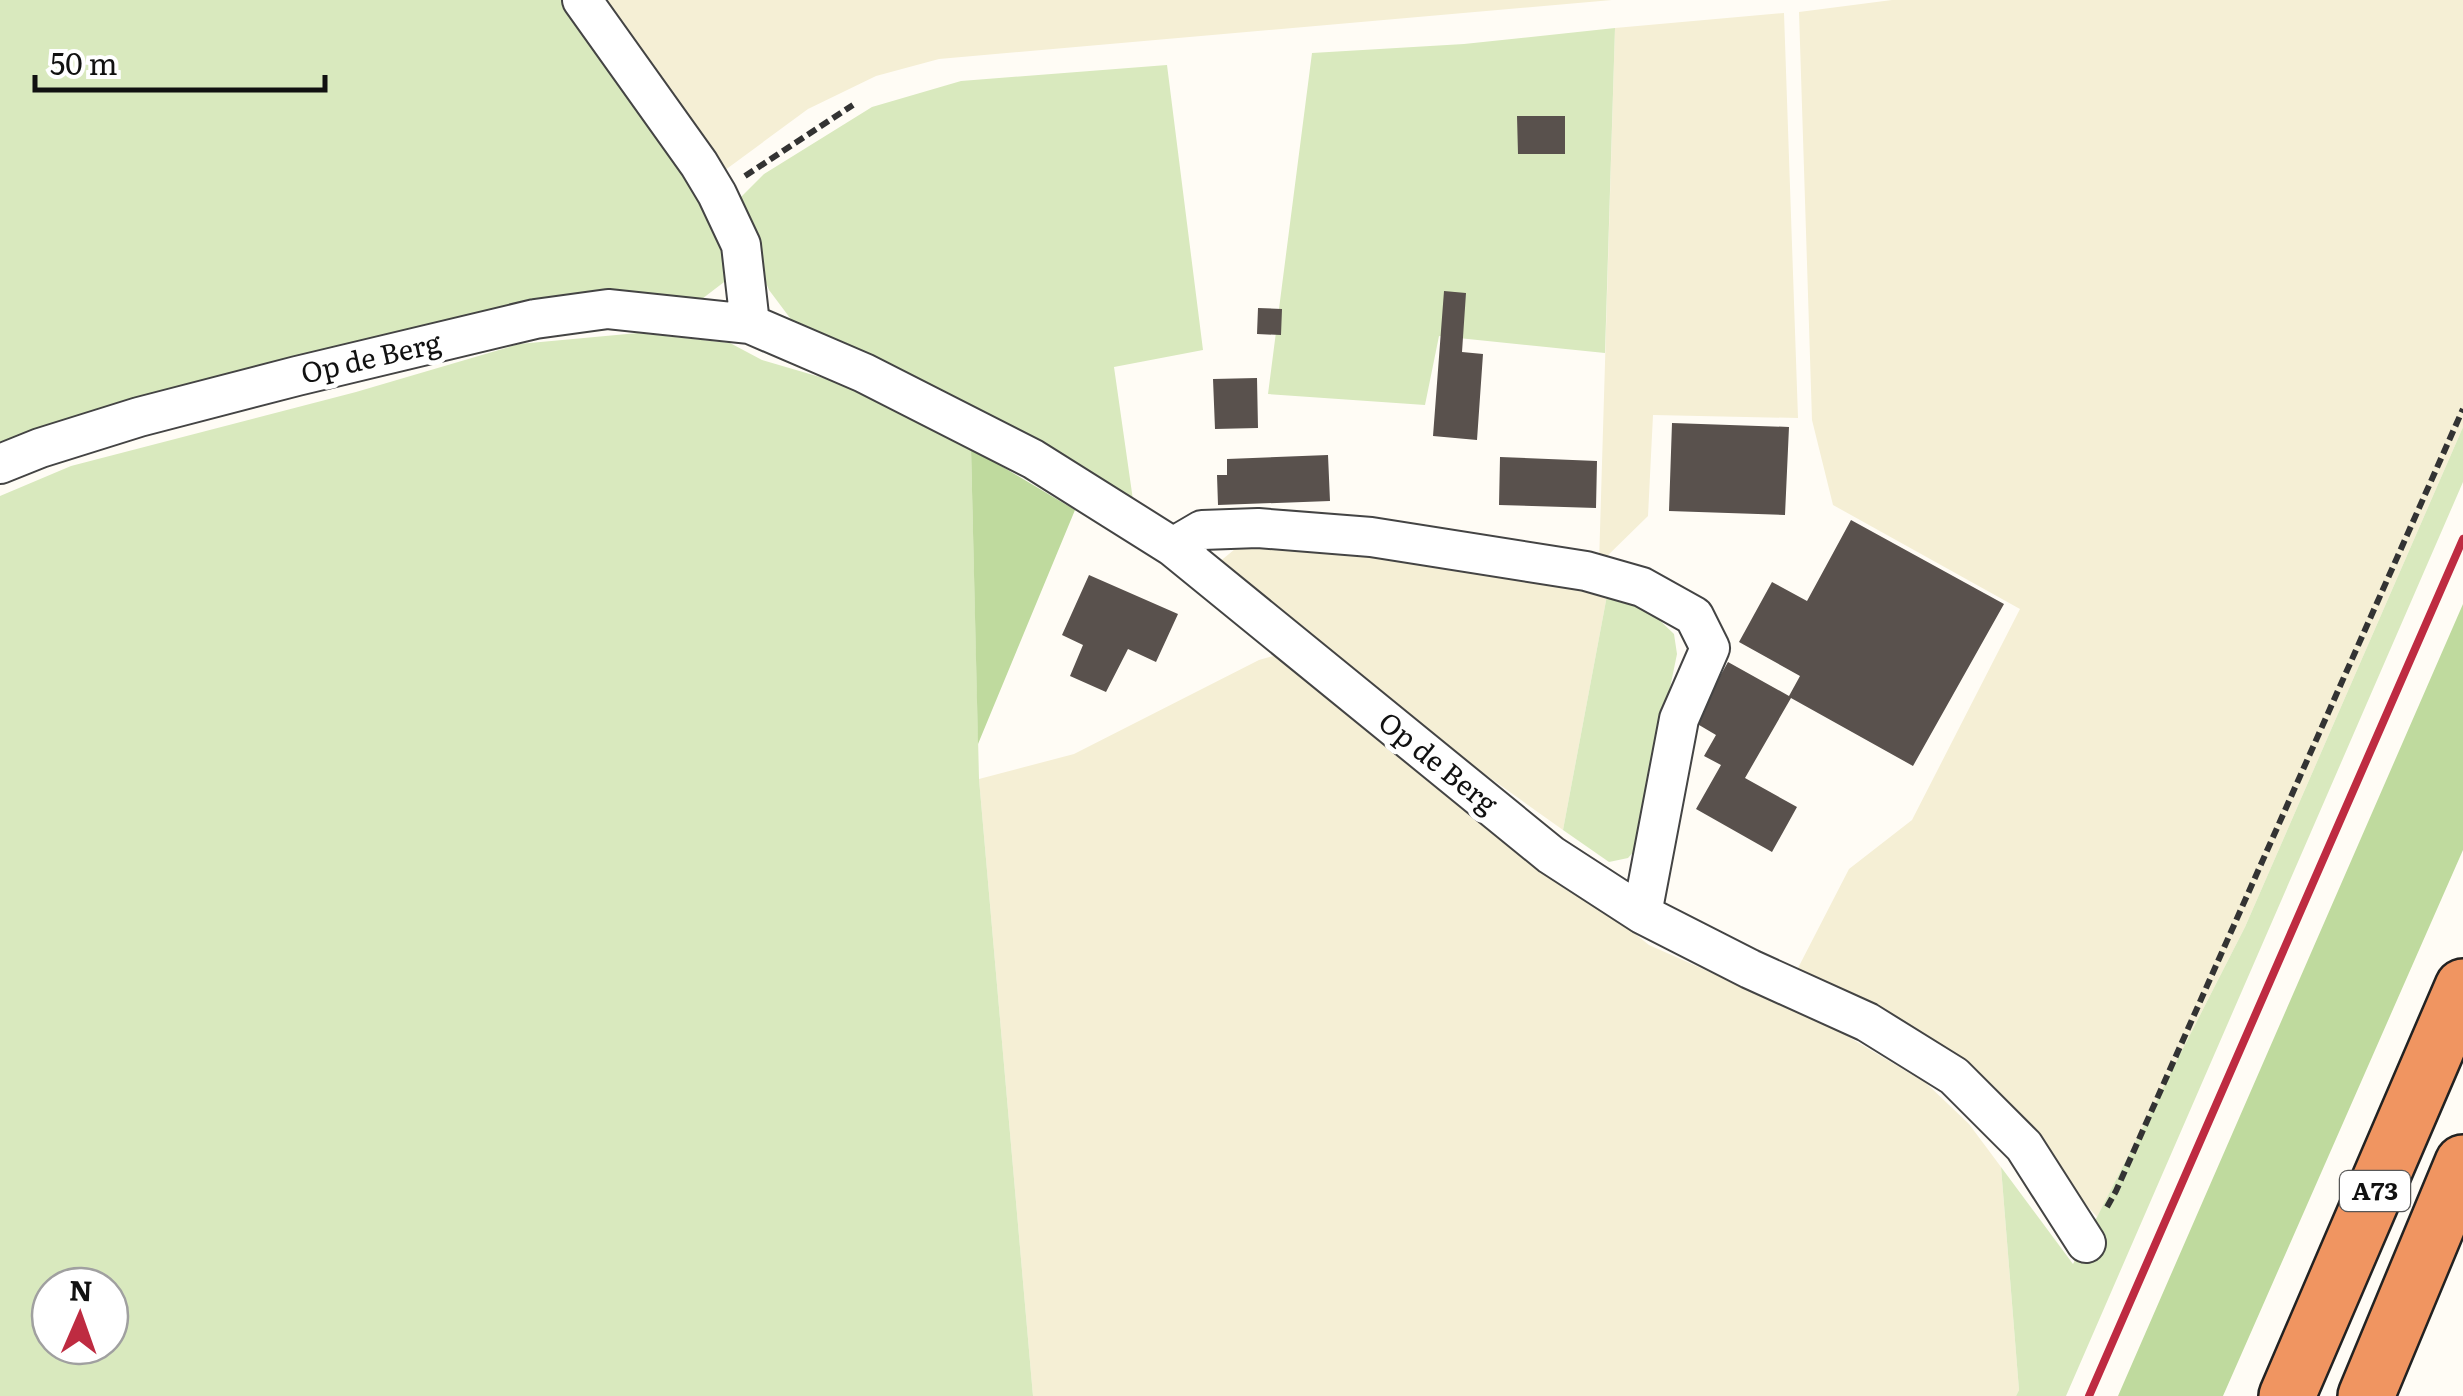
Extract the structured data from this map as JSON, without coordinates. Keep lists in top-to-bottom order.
{
  "streets": {
    "highway": ["A73"],
    "street": ["Op de Berg"]
  },
  "scale_bar": "50 m",
  "north": "top"
}
